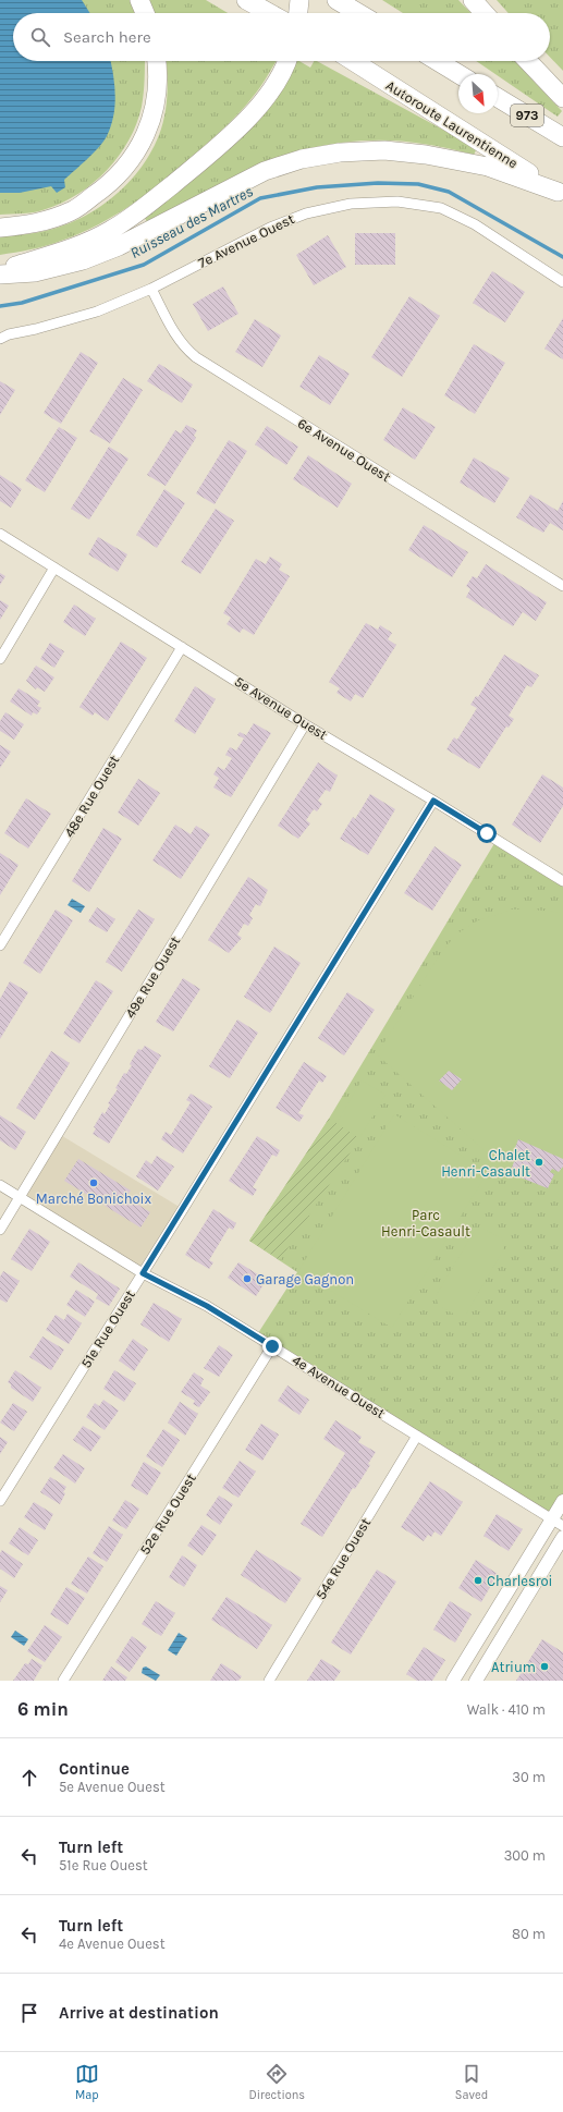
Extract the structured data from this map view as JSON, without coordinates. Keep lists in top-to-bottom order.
{
  "streets": {
    "highway": ["973", "Autoroute Laurentienne"],
    "street": [
      "7e Avenue Ouest",
      "6e Avenue Ouest",
      "5e Avenue Ouest",
      "48e Rue Ouest",
      "49e Rue Ouest",
      "51e Rue Ouest",
      "4e Avenue Ouest",
      "52e Rue Ouest",
      "54e Rue Ouest"
    ]
  },
  "crossings": [
    ["7e Avenue Ouest", "6e Avenue Ouest"],
    ["5e Avenue Ouest", "48e Rue Ouest"],
    ["5e Avenue Ouest", "49e Rue Ouest"],
    ["5e Avenue Ouest", "51e Rue Ouest"],
    ["49e Rue Ouest", "4e Avenue Ouest"],
    ["51e Rue Ouest", "4e Avenue Ouest"],
    ["4e Avenue Ouest", "52e Rue Ouest"],
    ["4e Avenue Ouest", "54e Rue Ouest"]
  ],
  "water": ["Ruisseau des Martres"],
  "parks": ["Parc Henri-Casault"],
  "places": [
    "Chalet Henri-Casault",
    "Marché Bonichoix",
    "Garage Gagnon",
    "Charlesroi",
    "Atrium"
  ],
  "north": "bottom right",
  "page": {
    "search": "Search here",
    "heading": ["6 min", "Walk · 410 m"],
    "list": [
      ["Continue", "5e Avenue Ouest", "30 m"],
      ["Turn left", "51e Rue Ouest", "300 m"],
      ["Turn left", "4e Avenue Ouest", "80 m"],
      "Arrive at destination"
    ],
    "nav": ["Map", "Directions", "Saved"]
  }
}
